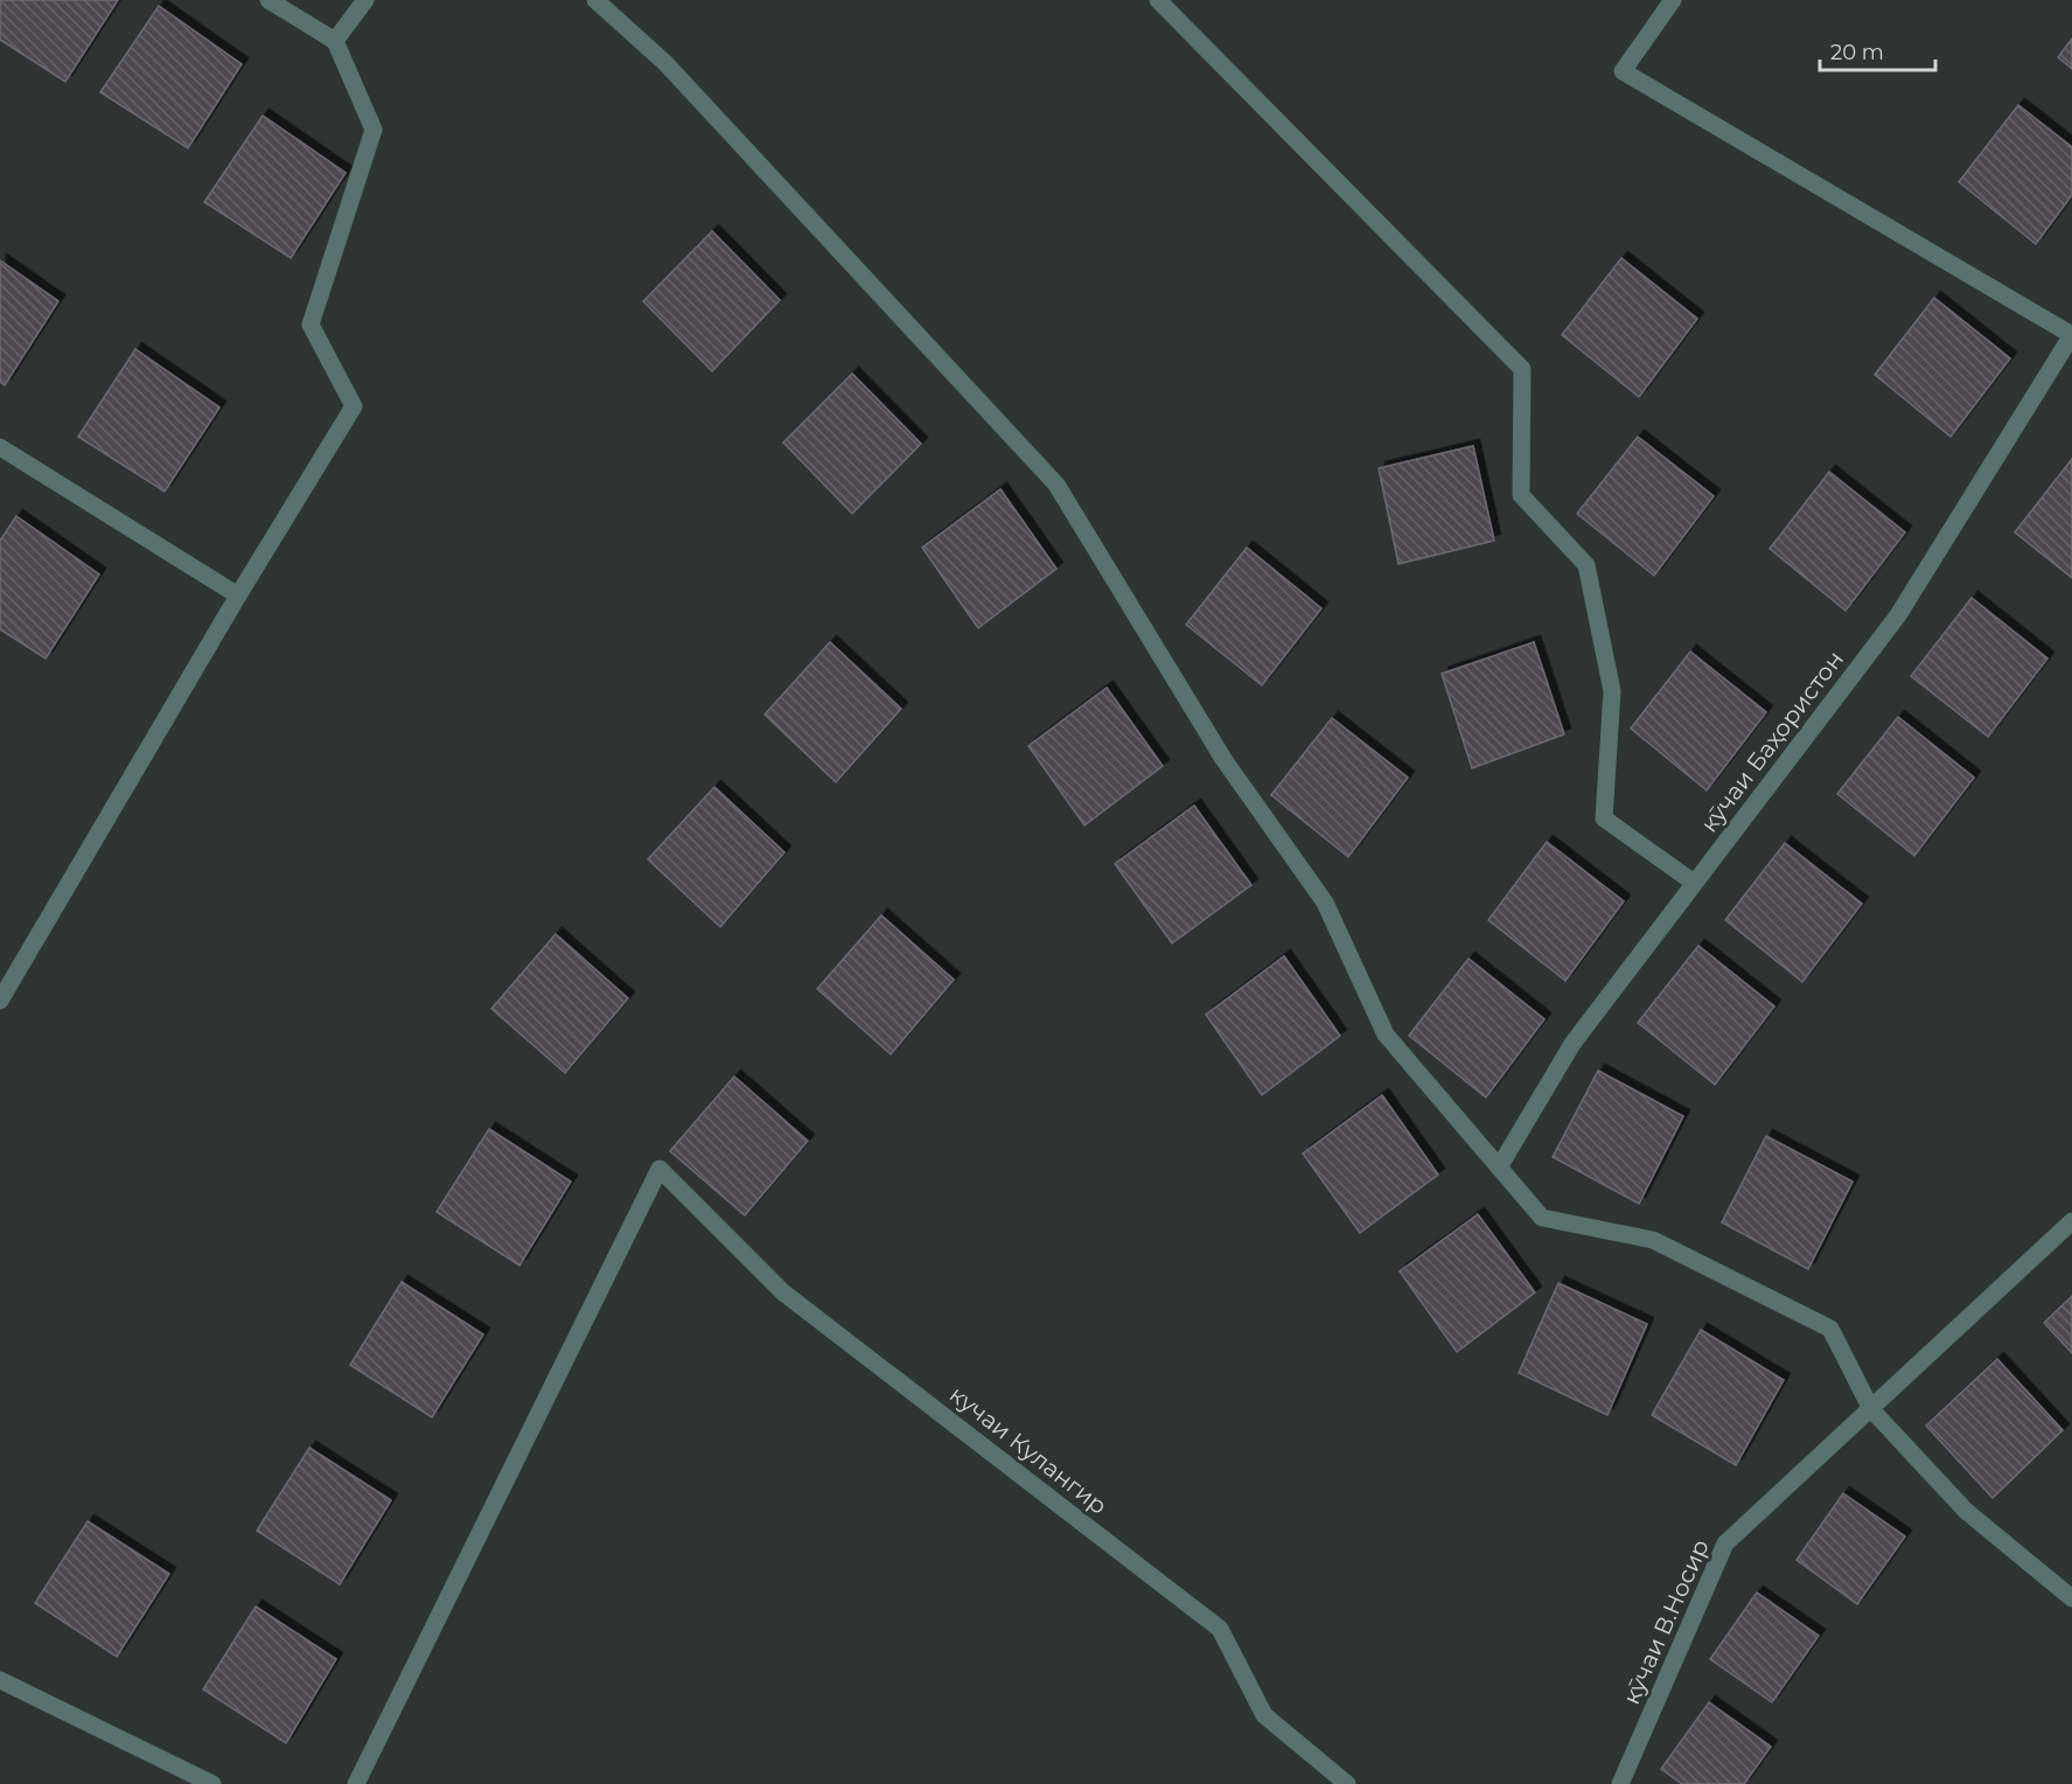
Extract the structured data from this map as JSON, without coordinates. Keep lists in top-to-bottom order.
{
  "streets": {
    "street": ["кӯчаи Баҳористон", "кучаи Кулангир", "кӯчаи В.Носир"]
  },
  "scale_bar": "20 m"
}
